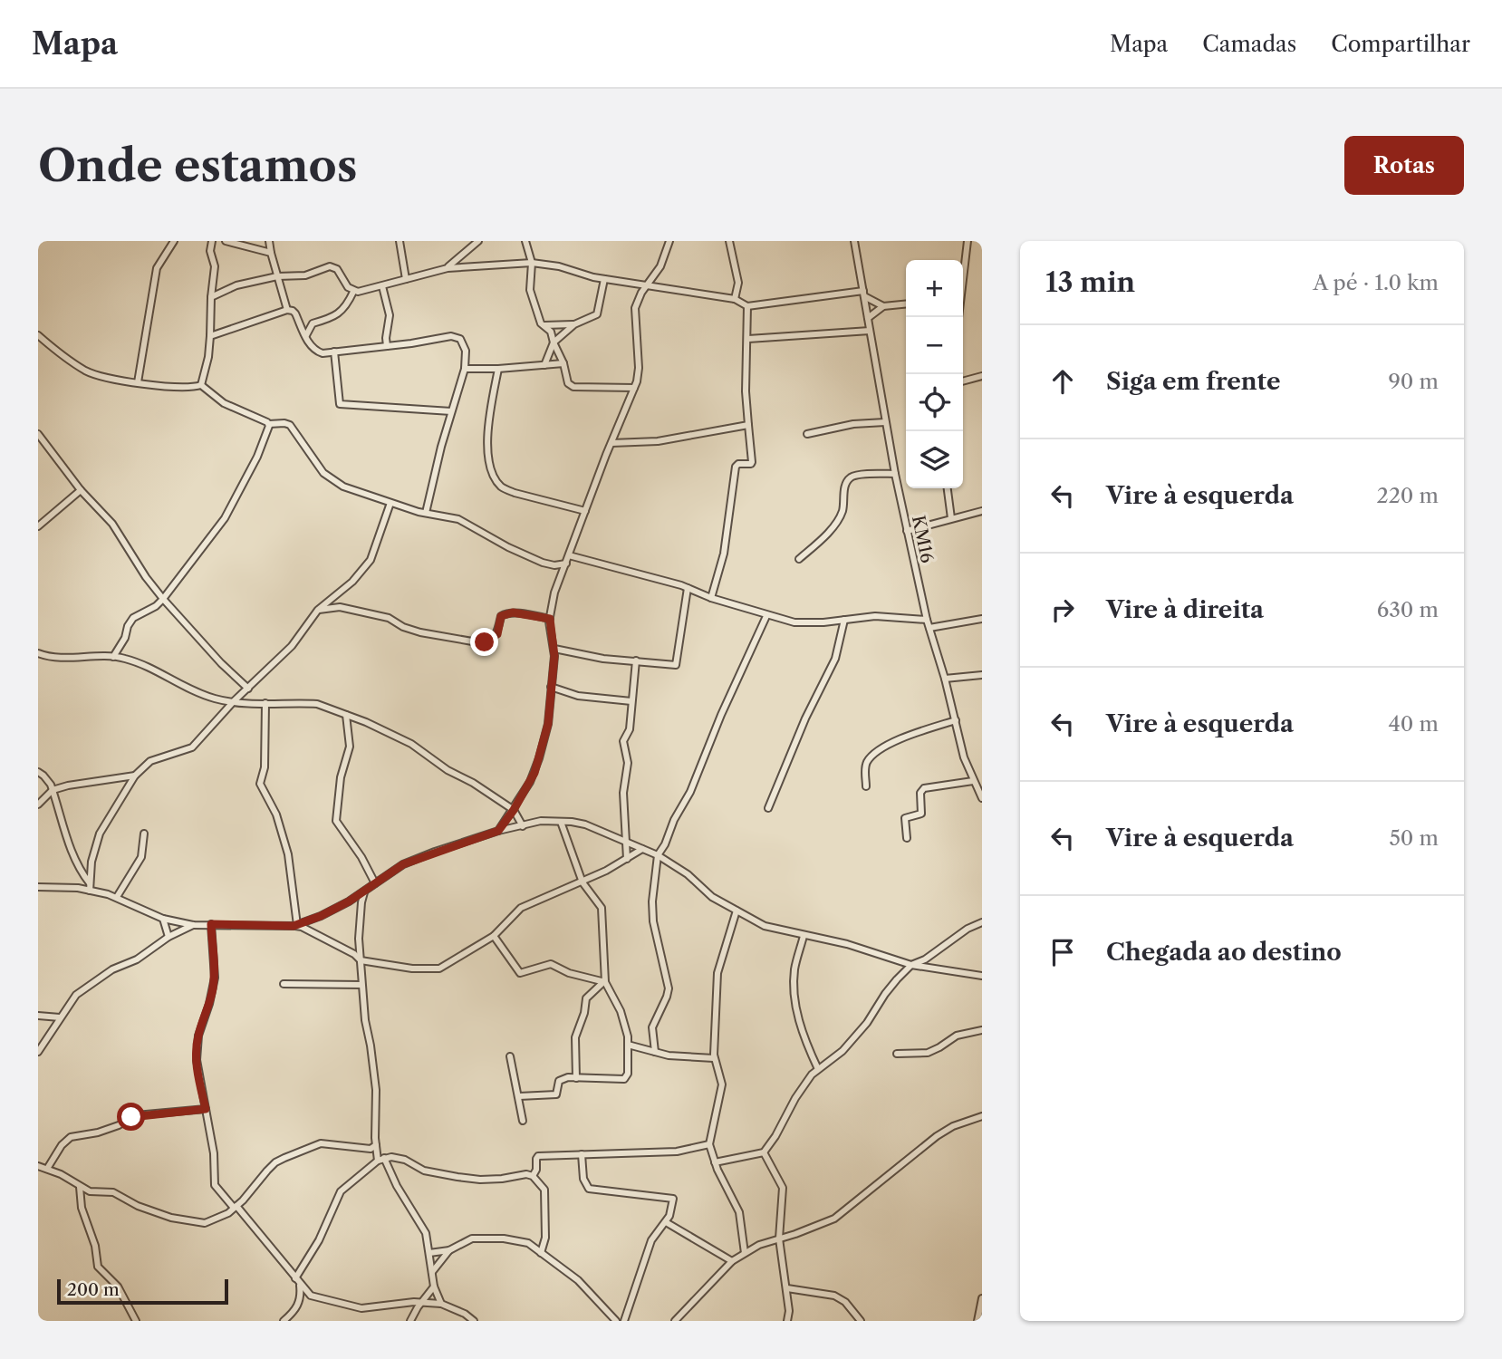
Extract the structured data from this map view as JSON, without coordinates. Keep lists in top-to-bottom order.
{
  "streets": {
    "street": ["KM16"]
  },
  "scale_bar": "200 m",
  "page": {
    "header": "Mapa",
    "nav": ["Mapa", "Camadas", "Compartilhar"],
    "buttons": "Rotas",
    "title": "Onde estamos",
    "heading": ["13 min", "A pé · 1.0 km"],
    "map_buttons": ["+", "−"],
    "list": [
      ["Siga em frente", "90 m"],
      ["Vire à esquerda", "220 m"],
      ["Vire à direita", "630 m"],
      ["Vire à esquerda", "40 m"],
      ["Vire à esquerda", "50 m"],
      "Chegada ao destino"
    ],
    "scale": "200 m"
  }
}
